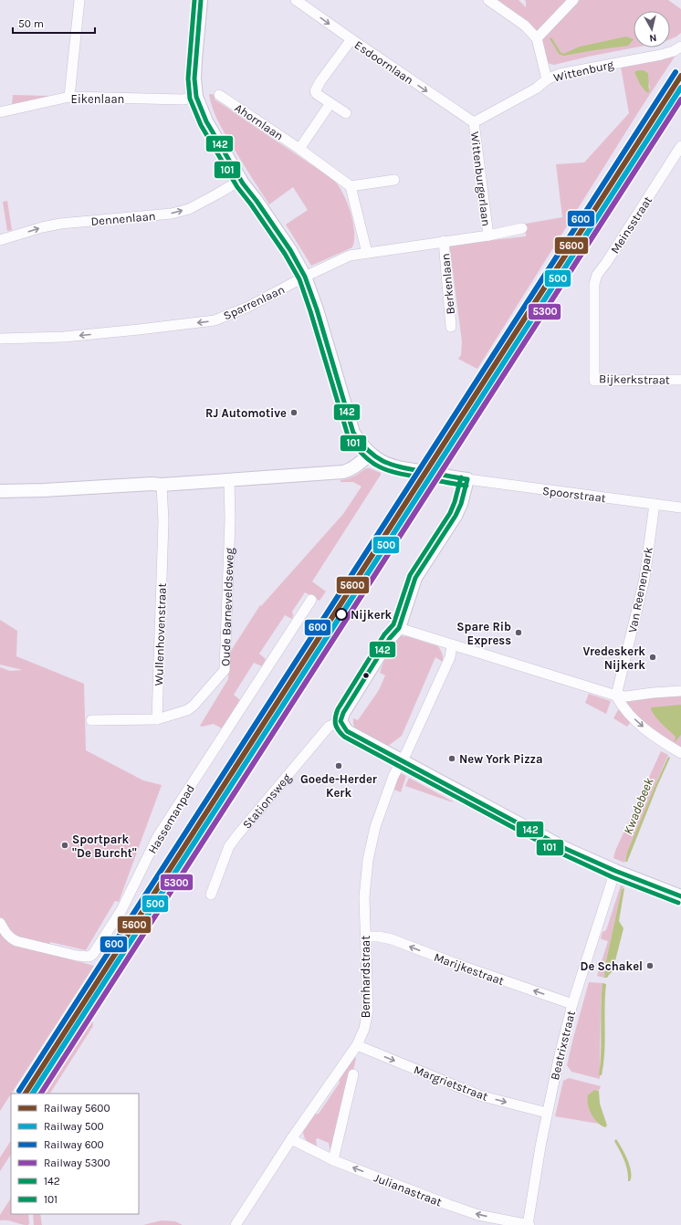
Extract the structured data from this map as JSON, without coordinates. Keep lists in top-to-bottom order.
{
  "streets": {
    "street": [
      "Esdoornlaan",
      "Wittenburg",
      "Eikenlaan",
      "Ahornlaan",
      "Wittenburgerlaan",
      "Dennenlaan",
      "Meinsstraat",
      "Berkenlaan",
      "Sparrenlaan",
      "Bijkerkstraat",
      "Spoorstraat",
      "Van Reenenpark",
      "Oude Barneveldseweg",
      "Wullenhovenstraat",
      "Stationsweg",
      "Hassemanpad",
      "Marijkestraat",
      "Bernhardstraat",
      "Beatrixstraat",
      "Margrietstraat",
      "Julianastraat"
    ]
  },
  "crossings": [
    ["Esdoornlaan", "Wittenburg"],
    ["Esdoornlaan", "Wittenburgerlaan"],
    ["Wittenburg", "Wittenburgerlaan"],
    ["Wittenburgerlaan", "Sparrenlaan"],
    ["Meinsstraat", "Bijkerkstraat"],
    ["Berkenlaan", "Sparrenlaan"],
    ["Spoorstraat", "Van Reenenpark"],
    ["Oude Barneveldseweg", "Wullenhovenstraat"],
    ["Marijkestraat", "Bernhardstraat"],
    ["Marijkestraat", "Beatrixstraat"],
    ["Bernhardstraat", "Margrietstraat"],
    ["Bernhardstraat", "Julianastraat"],
    ["Beatrixstraat", "Margrietstraat"],
    ["Beatrixstraat", "Julianastraat"]
  ],
  "one_way": [
    "Esdoornlaan",
    "Dennenlaan",
    "Sparrenlaan",
    "Marijkestraat",
    "Margrietstraat",
    "Julianastraat"
  ],
  "water": ["Kwadebeek"],
  "places": [
    "RJ Automotive",
    "Nijkerk",
    "Spare Rib Express",
    "Vredeskerk Nijkerk",
    "New York Pizza",
    "Goede-Herder Kerk",
    "Sportpark \"De Burcht\"",
    "De Schakel"
  ],
  "lines": [
    "transit line 142",
    "transit line 101",
    "rail line 600",
    "rail line 5600",
    "rail line 500",
    "rail line 5300"
  ],
  "legend": [
    "Railway 5600",
    "Railway 500",
    "Railway 600",
    "Railway 5300",
    "142",
    "101"
  ],
  "scale_bar": "50 m",
  "north": "bottom"
}
